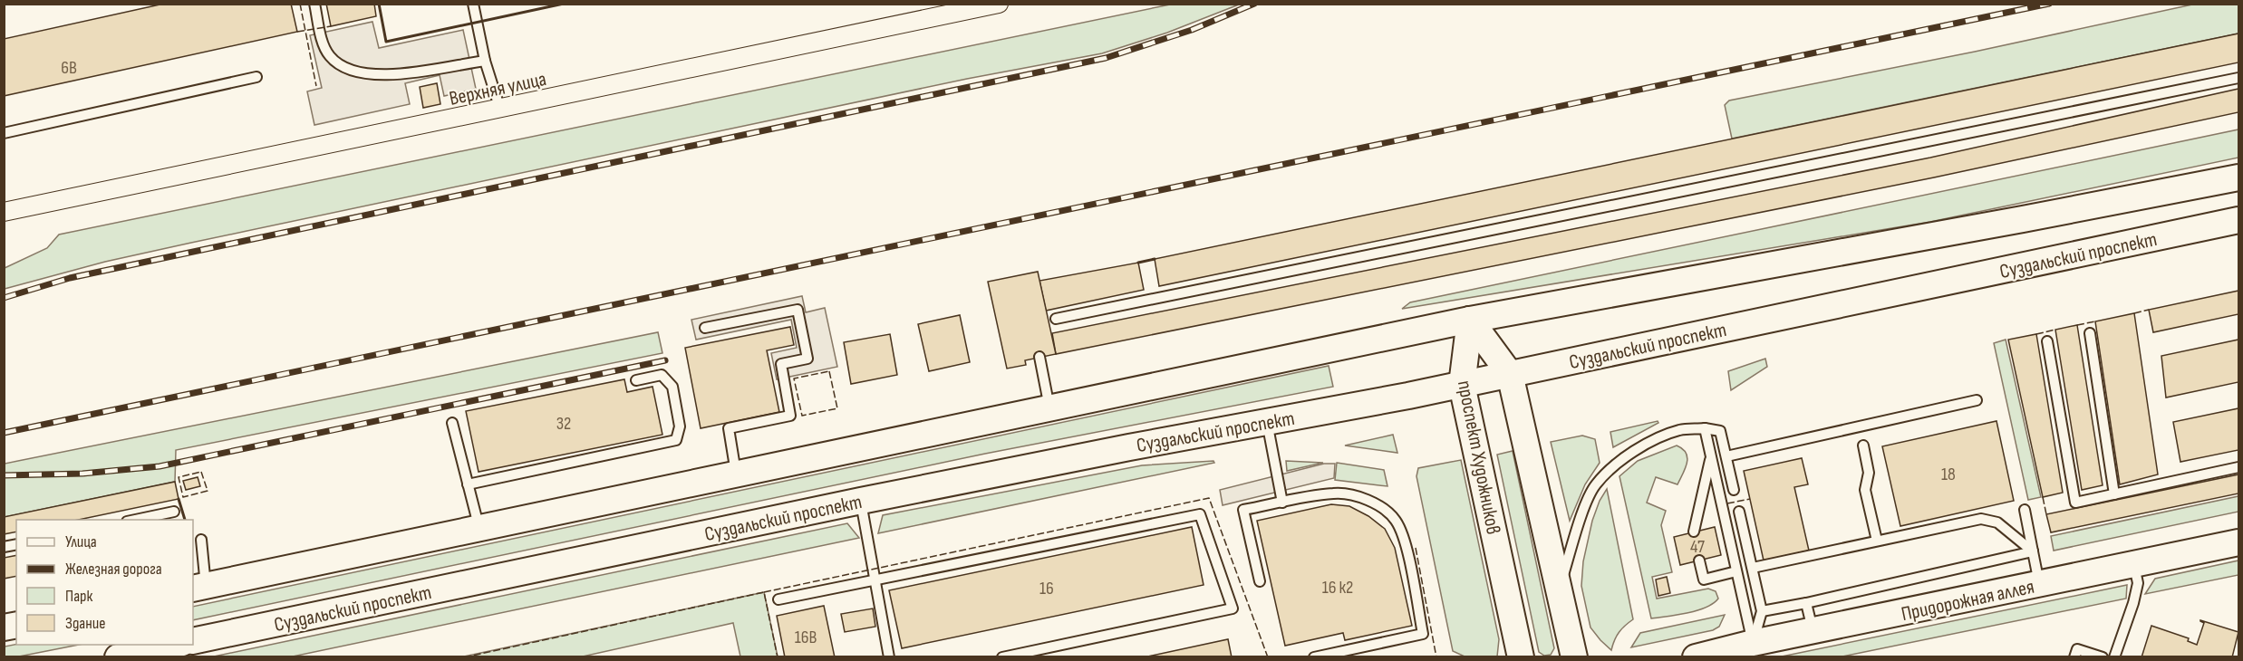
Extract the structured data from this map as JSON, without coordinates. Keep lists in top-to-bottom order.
{
  "streets": {
    "main road": ["Суздальский проспект", "проспект Художников", "Придорожная аллея"],
    "street": ["Верхняя улица"]
  },
  "crossings": [
    ["Суздальский проспект", "проспект Художников"]
  ],
  "house_numbers": [
    "6В",
    "32",
    "18",
    "47",
    "16 к2",
    "16",
    "16В"
  ],
  "legend": [
    "Улица",
    "Железная дорога",
    "Парк",
    "Здание"
  ]
}
